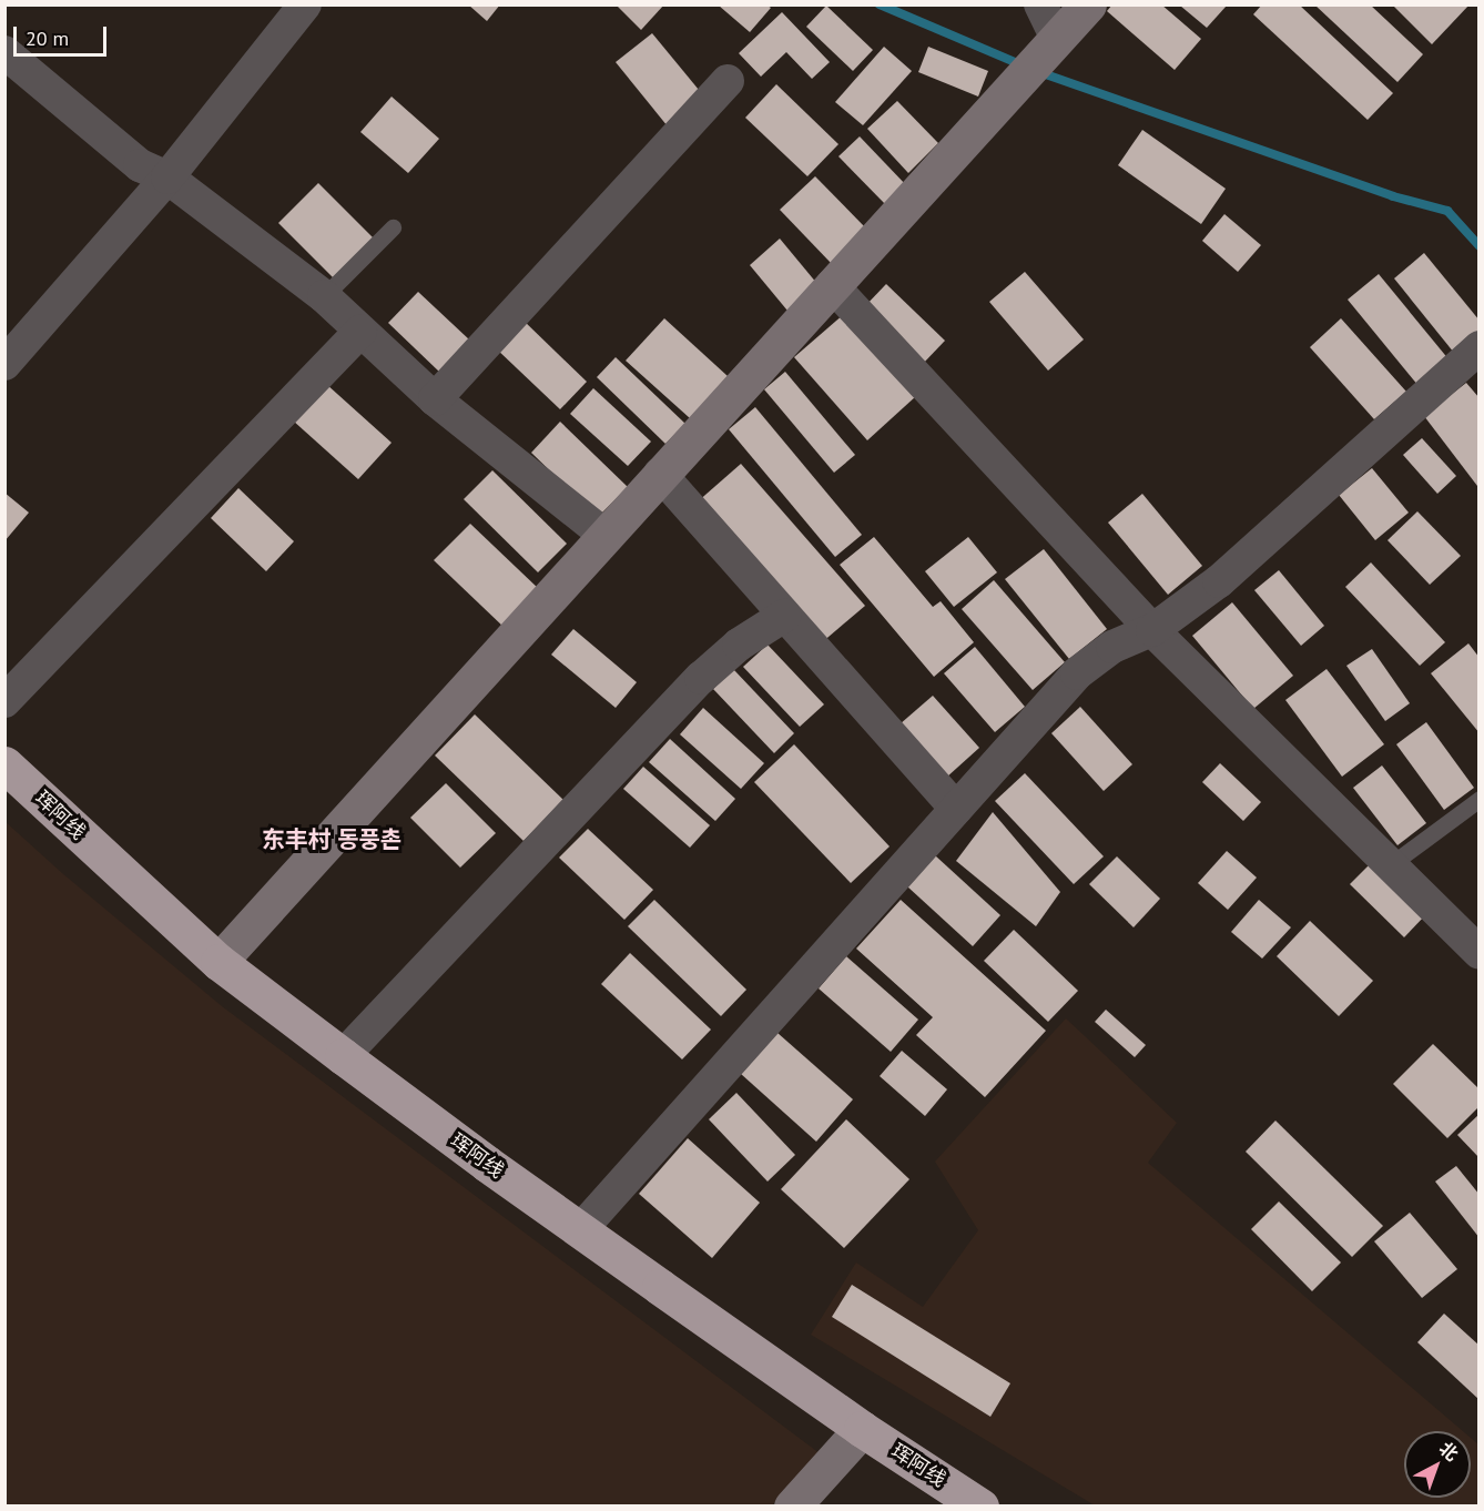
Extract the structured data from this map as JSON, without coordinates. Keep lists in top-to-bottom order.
{
  "streets": {
    "highway": ["珲阿线"]
  },
  "districts": ["东丰村 동풍촌"],
  "scale_bar": "20 m",
  "north": "top right"
}
